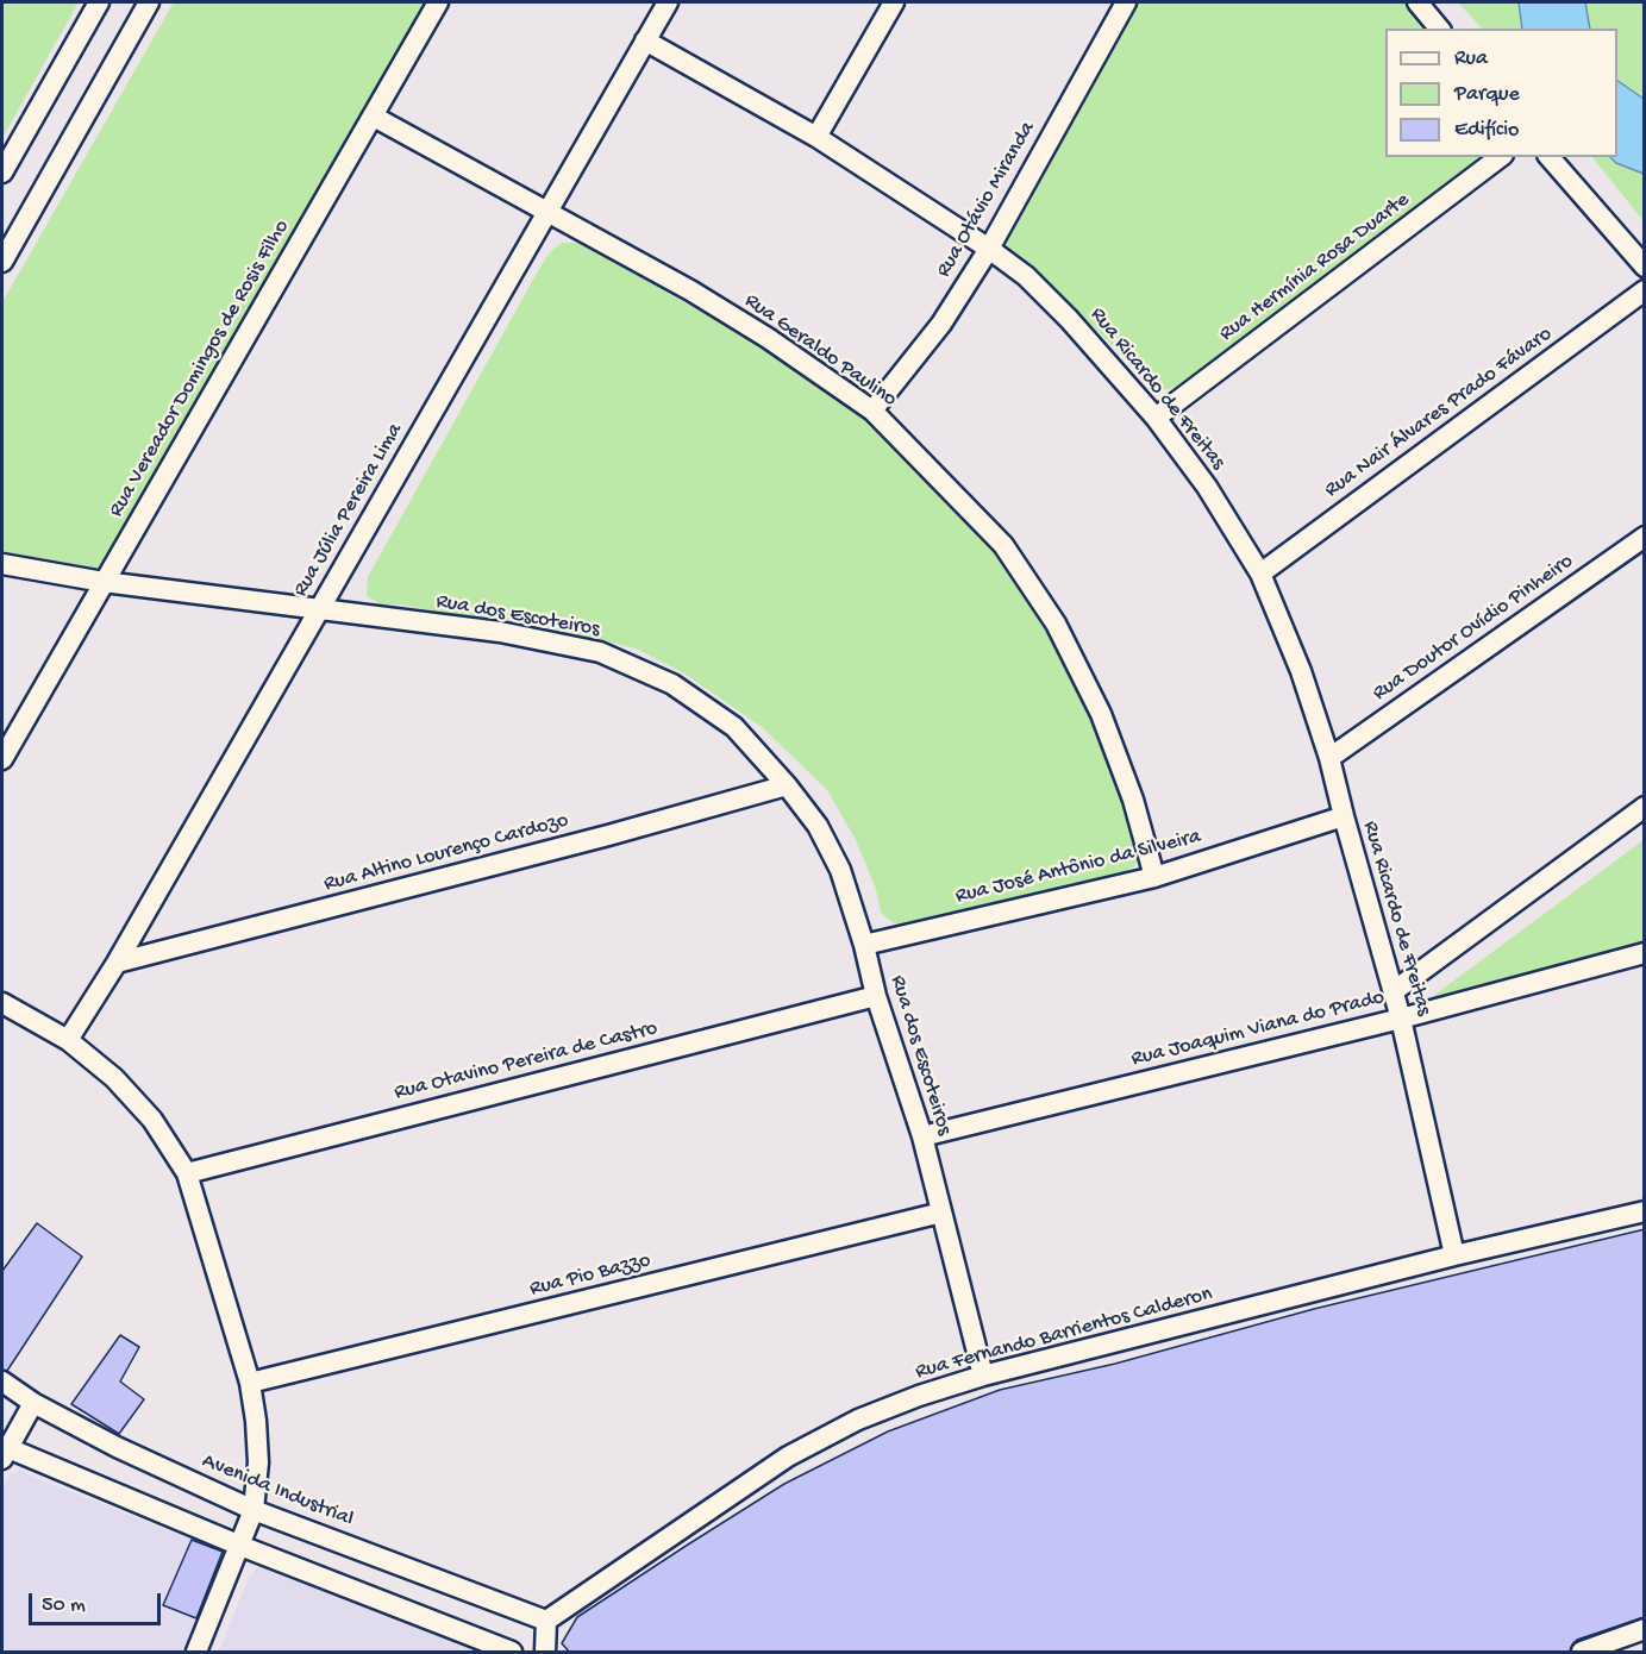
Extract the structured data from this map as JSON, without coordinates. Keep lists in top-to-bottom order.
{
  "streets": {
    "street": [
      "Rua Otávio Miranda",
      "Rua Hermínia Rosa Duarte",
      "Rua Geraldo Paulino",
      "Rua Vereador Domingos de Rosis Filho",
      "Rua Ricardo de Freitas",
      "Rua Nair Álvares Prado Fávaro",
      "Rua Júlia Pereira Lima",
      "Rua dos Escoteiros",
      "Rua Doutor Ovídio Pinheiro",
      "Rua Altino Lourenço Cardozo",
      "Rua José Antônio da Silveira",
      "Rua Joaquim Viana do Prado",
      "Rua Otavino Pereira de Castro",
      "Rua Pio Bazzo",
      "Rua Fernando Barrientos Calderon",
      "Avenida Industrial"
    ]
  },
  "crossings": [
    ["Rua Otávio Miranda", "Rua Geraldo Paulino"],
    ["Rua Otávio Miranda", "Rua Ricardo de Freitas"],
    ["Rua Hermínia Rosa Duarte", "Rua Ricardo de Freitas"],
    ["Rua Geraldo Paulino", "Rua Vereador Domingos de Rosis Filho"],
    ["Rua Geraldo Paulino", "Rua Júlia Pereira Lima"],
    ["Rua Geraldo Paulino", "Rua José Antônio da Silveira"],
    ["Rua Vereador Domingos de Rosis Filho", "Rua dos Escoteiros"],
    ["Rua Ricardo de Freitas", "Rua Nair Álvares Prado Fávaro"],
    ["Rua Ricardo de Freitas", "Rua Júlia Pereira Lima"],
    ["Rua Ricardo de Freitas", "Rua Doutor Ovídio Pinheiro"],
    ["Rua Ricardo de Freitas", "Rua José Antônio da Silveira"],
    ["Rua Ricardo de Freitas", "Rua Joaquim Viana do Prado"],
    ["Rua Ricardo de Freitas", "Rua Fernando Barrientos Calderon"],
    ["Rua Júlia Pereira Lima", "Rua dos Escoteiros"],
    ["Rua Júlia Pereira Lima", "Rua Altino Lourenço Cardozo"],
    ["Rua dos Escoteiros", "Rua Altino Lourenço Cardozo"],
    ["Rua dos Escoteiros", "Rua José Antônio da Silveira"],
    ["Rua dos Escoteiros", "Rua Joaquim Viana do Prado"],
    ["Rua dos Escoteiros", "Rua Otavino Pereira de Castro"],
    ["Rua dos Escoteiros", "Rua Pio Bazzo"],
    ["Rua dos Escoteiros", "Rua Fernando Barrientos Calderon"],
    ["Rua Fernando Barrientos Calderon", "Avenida Industrial"]
  ],
  "legend": ["Rua", "Parque", "Edifício"],
  "scale_bar": "50 m"
}
